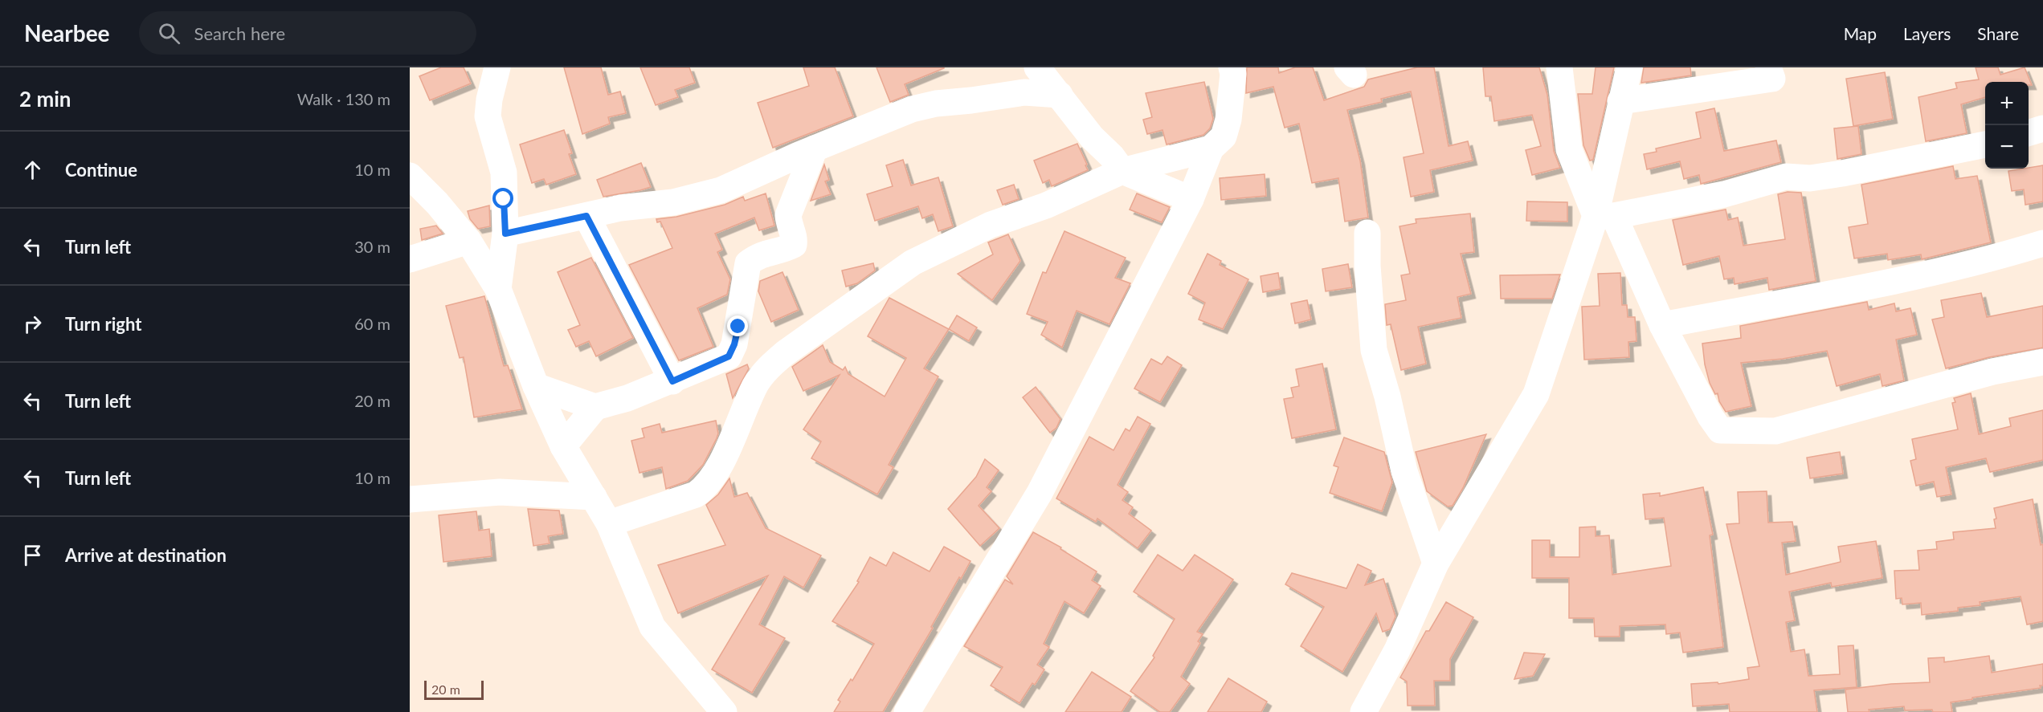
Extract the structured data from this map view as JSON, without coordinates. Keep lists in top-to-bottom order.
{
  "scale_bar": "20 m",
  "page": {
    "header": "Nearbee",
    "search": "Search here",
    "nav": ["Map", "Layers", "Share"],
    "heading": ["2 min", "Walk · 130 m"],
    "map_buttons": ["+", "−"],
    "list": [
      ["Continue", "10 m"],
      ["Turn left", "30 m"],
      ["Turn right", "60 m"],
      ["Turn left", "20 m"],
      ["Turn left", "10 m"],
      "Arrive at destination"
    ],
    "scale": "20 m"
  }
}
